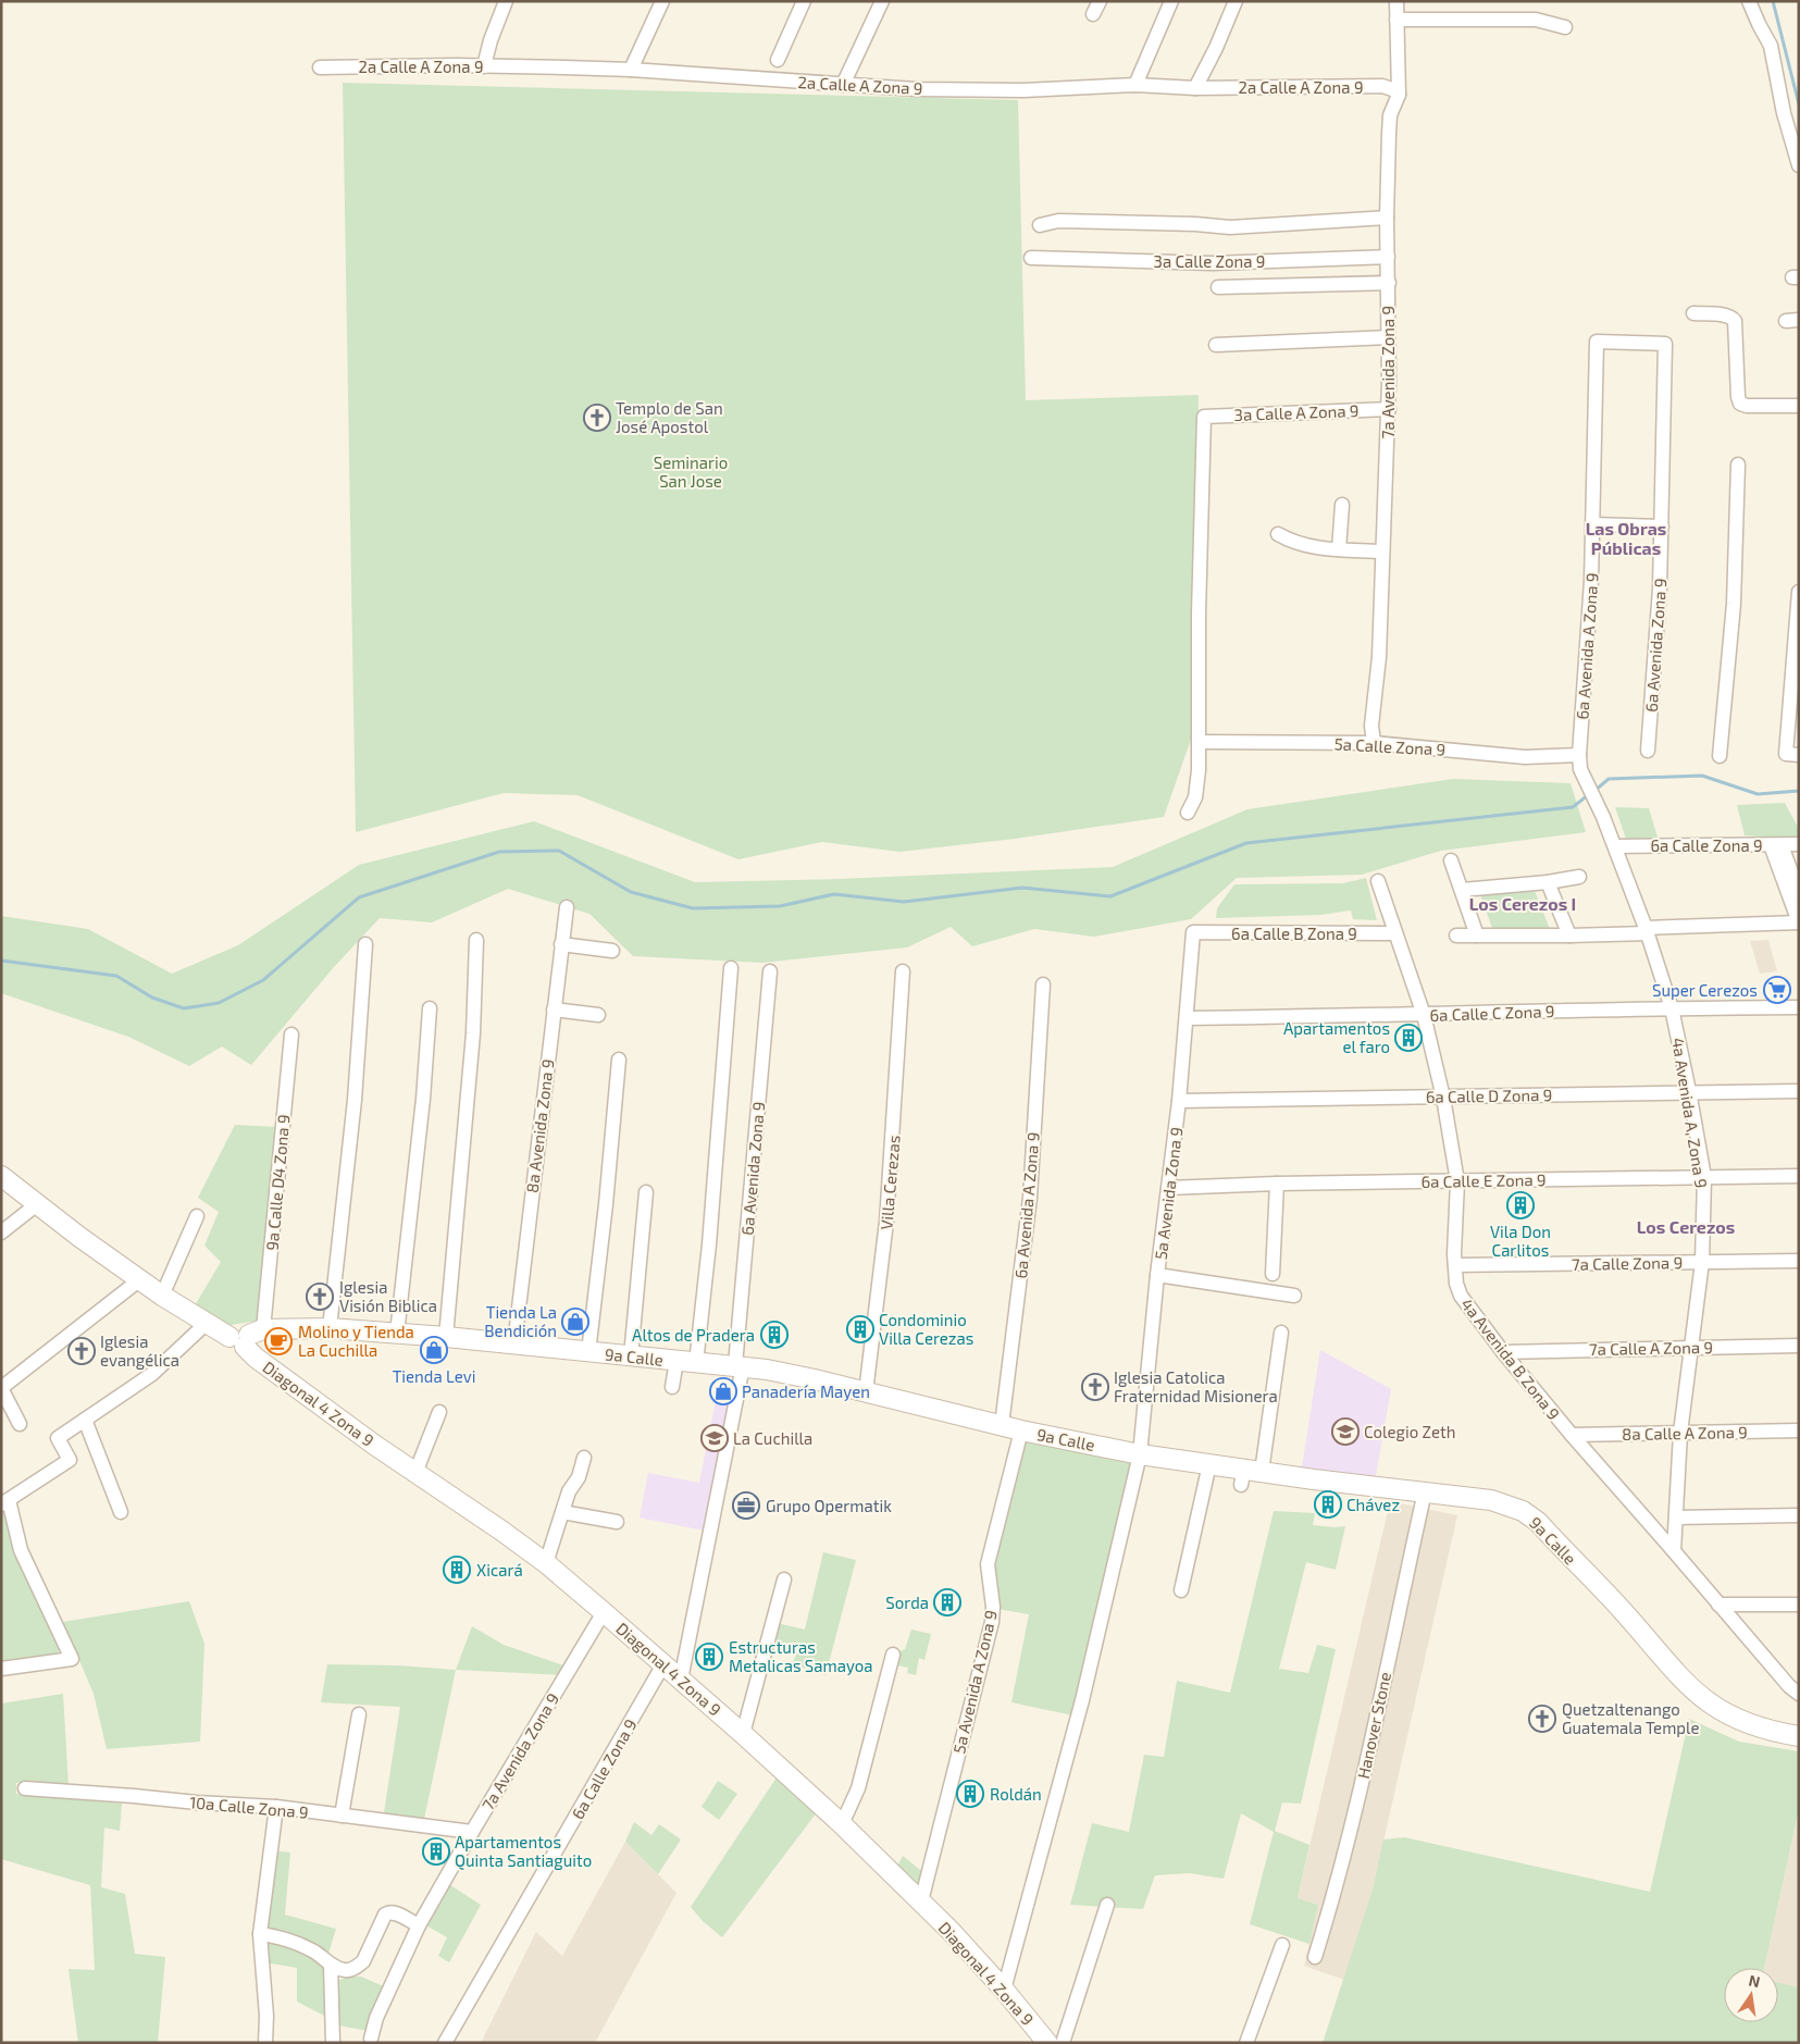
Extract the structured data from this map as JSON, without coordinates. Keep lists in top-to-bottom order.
{
  "streets": {
    "street": [
      "2a Calle A Zona 9",
      "3a Calle Zona 9",
      "7a Avenida Zona 9",
      "3a Calle A Zona 9",
      "6a Avenida Zona 9",
      "6a Avenida A Zona 9",
      "5a Calle Zona 9",
      "6a Calle Zona 9",
      "6a Calle B Zona 9",
      "6a Calle C Zona 9",
      "6a Calle D Zona 9",
      "4a Avenida A, Zona 9",
      "8a Avenida Zona 9",
      "6a Calle E Zona 9",
      "9a Calle D4 Zona 9",
      "Villa Cerezas",
      "5a Avenida Zona 9",
      "7a Calle Zona 9",
      "7a Calle A Zona 9",
      "9a Calle",
      "4a Avenida B Zona 9",
      "Diagonal 4 Zona 9",
      "8a Calle A Zona 9",
      "5a Avenida A Zona 9",
      "Hanover Stone",
      "10a Calle Zona 9"
    ]
  },
  "crossings": [
    ["2a Calle A Zona 9", "7a Avenida Zona 9"],
    ["3a Calle Zona 9", "7a Avenida Zona 9"],
    ["7a Avenida Zona 9", "3a Calle A Zona 9"],
    ["7a Avenida Zona 9", "5a Calle Zona 9"],
    ["7a Avenida Zona 9", "Diagonal 4 Zona 9"],
    ["7a Avenida Zona 9", "10a Calle Zona 9"],
    ["3a Calle A Zona 9", "5a Calle Zona 9"],
    ["6a Avenida Zona 9", "6a Avenida A Zona 9"],
    ["6a Avenida Zona 9", "9a Calle"],
    ["6a Avenida Zona 9", "Diagonal 4 Zona 9"],
    ["6a Avenida A Zona 9", "5a Calle Zona 9"],
    ["6a Avenida A Zona 9", "4a Avenida A, Zona 9"],
    ["6a Avenida A Zona 9", "9a Calle"],
    ["5a Calle Zona 9", "4a Avenida A, Zona 9"],
    ["6a Calle Zona 9", "4a Avenida A, Zona 9"],
    ["6a Calle Zona 9", "Diagonal 4 Zona 9"],
    ["6a Calle B Zona 9", "5a Avenida Zona 9"],
    ["6a Calle B Zona 9", "4a Avenida B Zona 9"],
    ["6a Calle C Zona 9", "4a Avenida A, Zona 9"],
    ["6a Calle C Zona 9", "5a Avenida Zona 9"],
    ["6a Calle C Zona 9", "4a Avenida B Zona 9"],
    ["6a Calle D Zona 9", "4a Avenida A, Zona 9"],
    ["6a Calle D Zona 9", "5a Avenida Zona 9"],
    ["6a Calle D Zona 9", "4a Avenida B Zona 9"],
    ["4a Avenida A, Zona 9", "6a Calle E Zona 9"],
    ["4a Avenida A, Zona 9", "7a Calle Zona 9"],
    ["4a Avenida A, Zona 9", "7a Calle A Zona 9"],
    ["4a Avenida A, Zona 9", "4a Avenida B Zona 9"],
    ["4a Avenida A, Zona 9", "8a Calle A Zona 9"],
    ["8a Avenida Zona 9", "9a Calle"],
    ["6a Calle E Zona 9", "5a Avenida Zona 9"],
    ["6a Calle E Zona 9", "4a Avenida B Zona 9"],
    ["9a Calle D4 Zona 9", "9a Calle"],
    ["9a Calle D4 Zona 9", "Diagonal 4 Zona 9"],
    ["Villa Cerezas", "9a Calle"],
    ["5a Avenida Zona 9", "9a Calle"],
    ["5a Avenida Zona 9", "Diagonal 4 Zona 9"],
    ["7a Calle Zona 9", "4a Avenida B Zona 9"],
    ["7a Calle A Zona 9", "4a Avenida B Zona 9"],
    ["9a Calle", "Diagonal 4 Zona 9"],
    ["9a Calle", "5a Avenida A Zona 9"],
    ["9a Calle", "Hanover Stone"],
    ["4a Avenida B Zona 9", "8a Calle A Zona 9"],
    ["Diagonal 4 Zona 9", "5a Avenida A Zona 9"]
  ],
  "districts": ["Las Obras Públicas", "Los Cerezos I", "Los Cerezos"],
  "parks": ["Seminario San Jose"],
  "places": {
    "church": [
      "Templo de San José Apostol",
      "Iglesia Visión Biblica",
      "Iglesia evangélica",
      "Iglesia Catolica Fraternidad Misionera",
      "Quetzaltenango Guatemala Temple"
    ],
    "supermarket": ["Super Cerezos"],
    "building": [
      "Apartamentos el faro",
      "Vila Don Carlitos",
      "Condominio Villa Cerezas",
      "Altos de Pradera",
      "Chávez",
      "Xicará",
      "Sorda",
      "Estructuras Metalicas Samayoa",
      "Roldán",
      "Apartamentos Quinta Santiaguito"
    ],
    "shop": ["Tienda La Bendición", "Tienda Levi", "Panadería Mayen"],
    "cafe": ["Molino y Tienda La Cuchilla"],
    "school or university": ["Colegio Zeth", "La Cuchilla"],
    "office": ["Grupo Opermatik"]
  },
  "north": "top"
}
